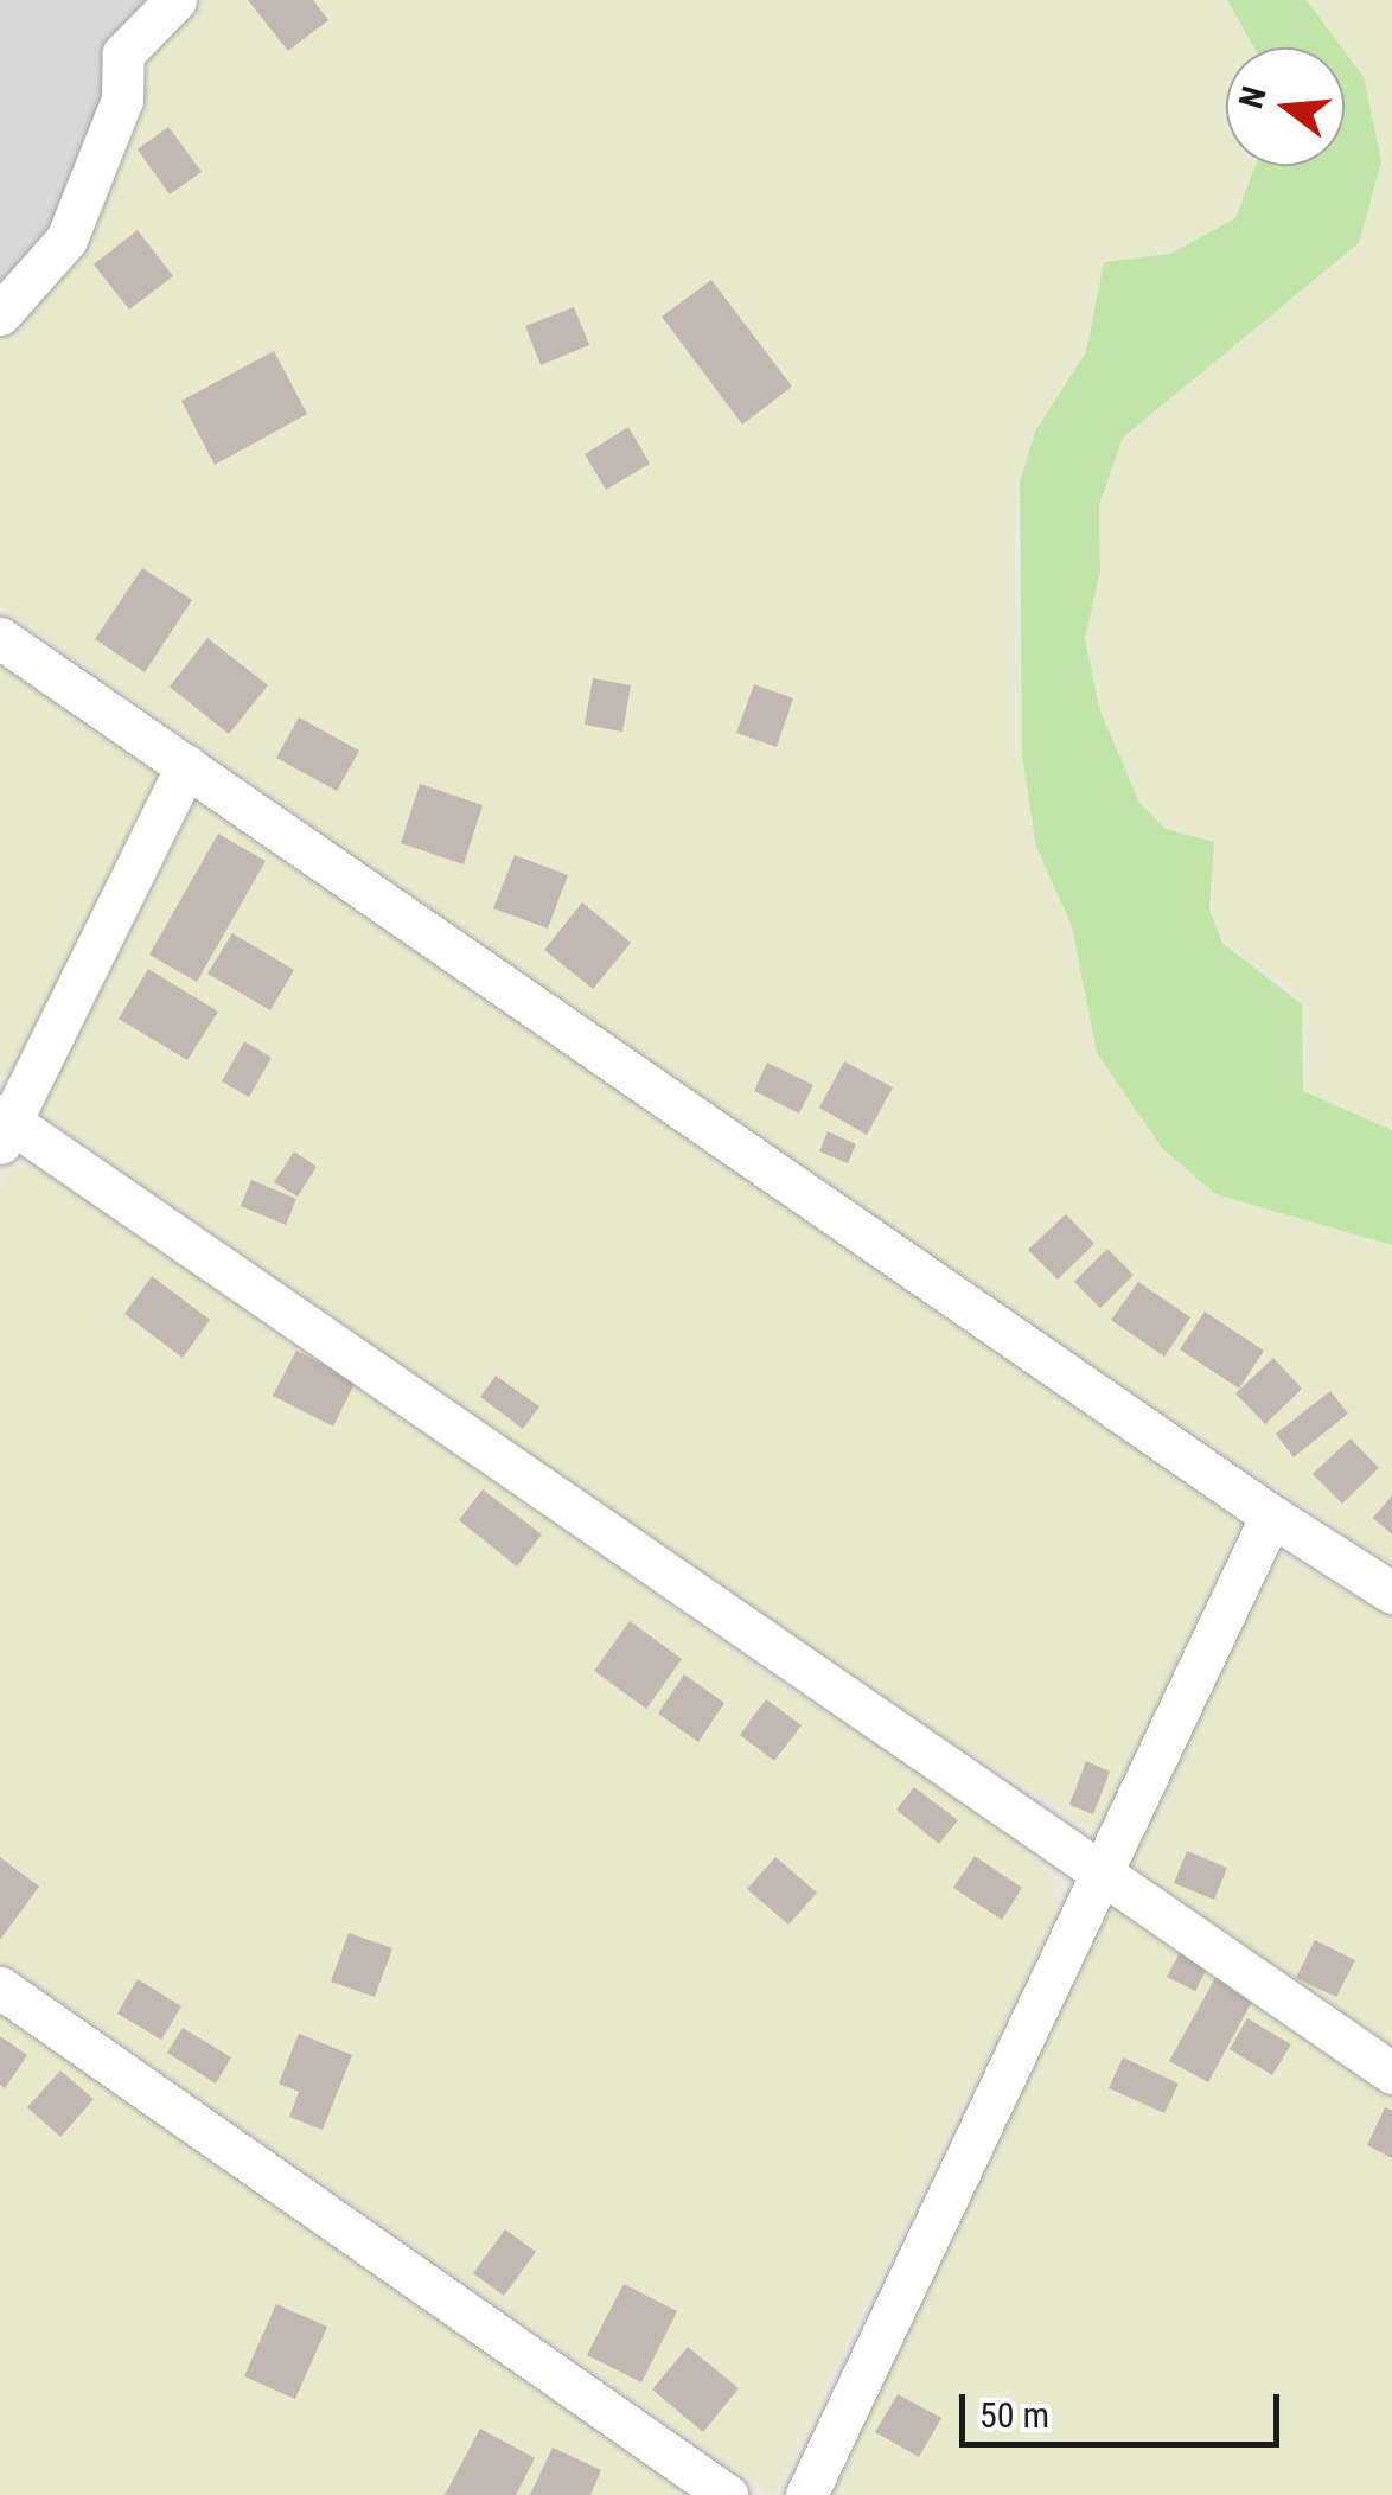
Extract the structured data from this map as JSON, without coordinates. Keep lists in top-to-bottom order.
{
  "scale_bar": "50 m",
  "north": "left"
}
